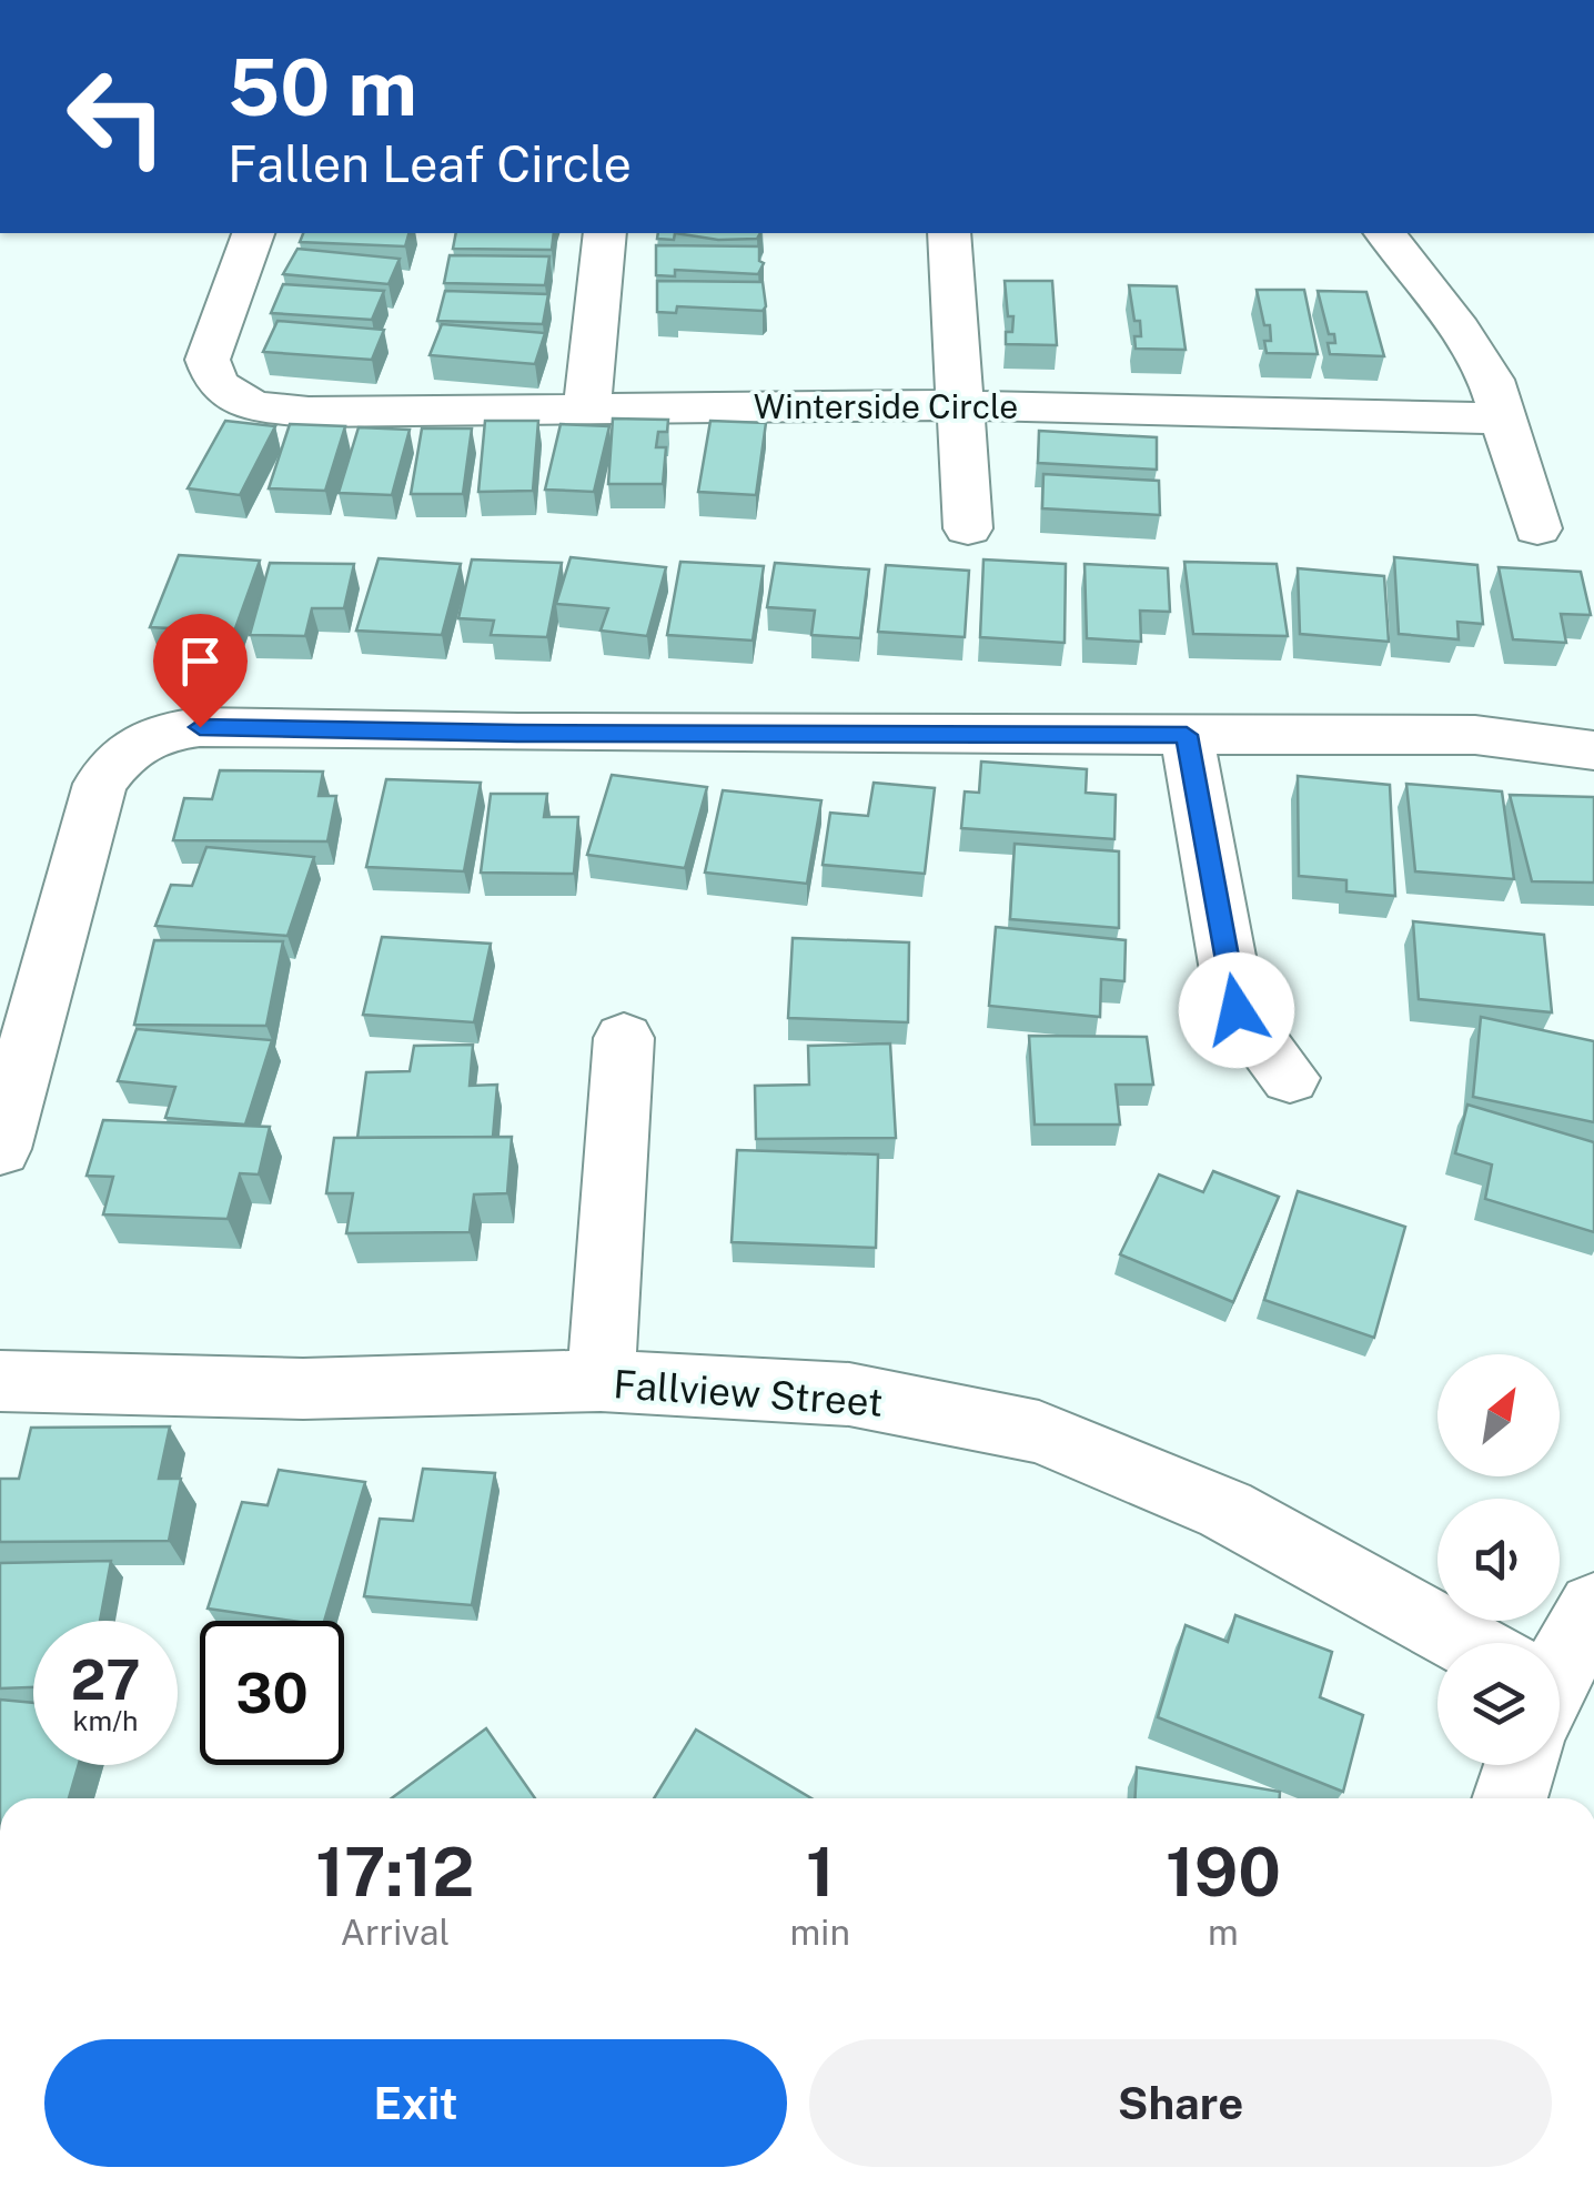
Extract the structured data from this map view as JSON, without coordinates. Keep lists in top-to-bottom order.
{
  "streets": {
    "street": ["Winterside Circle", "Fallview Street"]
  },
  "north": "top right",
  "page": {
    "turn": ["50 m", "Fallen Leaf Circle"],
    "speed": "27 km/h",
    "limit": "30",
    "eta": [
      "17:12",
      "Arrival",
      "1",
      "min",
      "190",
      "m"
    ],
    "buttons": ["Exit", "Share"]
  }
}
